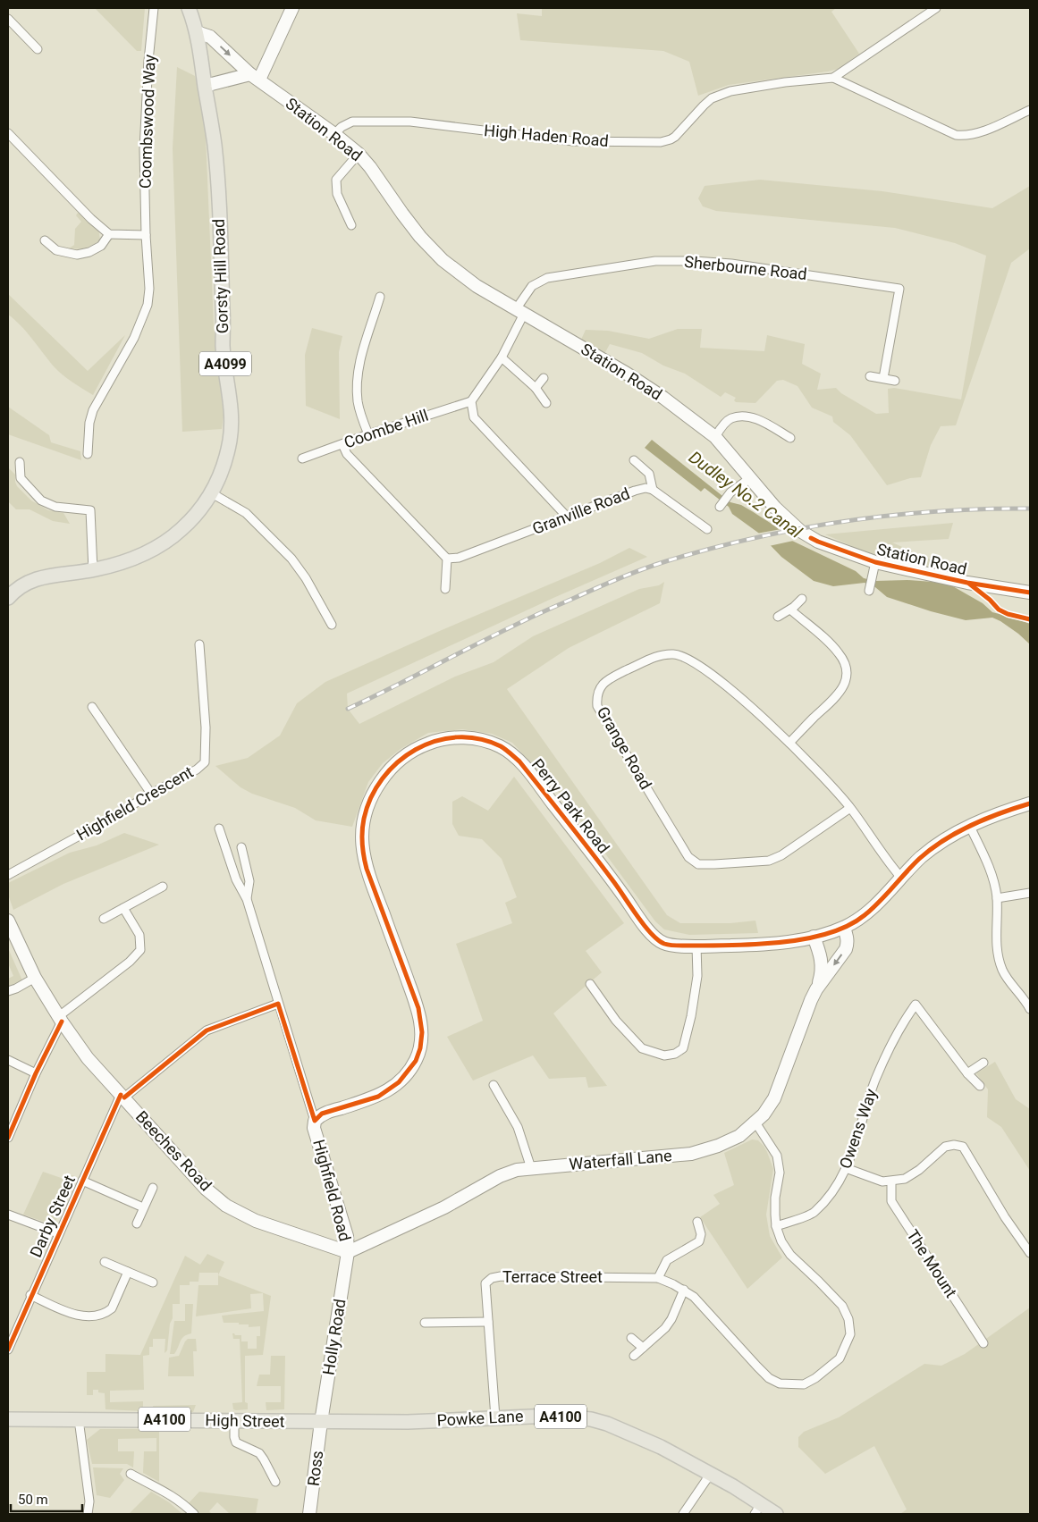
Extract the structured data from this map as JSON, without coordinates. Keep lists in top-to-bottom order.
{
  "streets": {
    "main road": [
      "Gorsty Hill Road",
      "A4099",
      "A4100",
      "Powke Lane",
      "High Street"
    ],
    "street": [
      "Coombswood Way",
      "Station Road",
      "High Haden Road",
      "Sherbourne Road",
      "Coombe Hill",
      "Granville Road",
      "Grange Road",
      "Highfield Crescent",
      "Perry Park Road",
      "Owens Way",
      "Beeches Road",
      "Waterfall Lane",
      "Highfield Road",
      "Darby Street",
      "The Mount",
      "Terrace Street",
      "Holly Road",
      "Ross"
    ]
  },
  "crossings": [
    ["Station Road", "High Haden Road"],
    ["Station Road", "Sherbourne Road"],
    ["Station Road", "Gorsty Hill Road"],
    ["Station Road", "A4099"],
    ["Gorsty Hill Road", "A4099"],
    ["Perry Park Road", "Waterfall Lane"],
    ["Perry Park Road", "Highfield Road"],
    ["Owens Way", "Terrace Street"],
    ["Beeches Road", "Waterfall Lane"],
    ["Beeches Road", "Highfield Road"],
    ["Beeches Road", "Darby Street"],
    ["Beeches Road", "Holly Road"],
    ["Waterfall Lane", "Highfield Road"],
    ["Waterfall Lane", "Holly Road"],
    ["Highfield Road", "Holly Road"],
    ["Terrace Street", "Powke Lane"],
    ["Holly Road", "Powke Lane"],
    ["Holly Road", "High Street"],
    ["Holly Road", "Ross"],
    ["Powke Lane", "High Street"],
    ["Powke Lane", "Ross"],
    ["High Street", "Ross"]
  ],
  "water": ["Dudley No.2 Canal"],
  "scale_bar": "50 m"
}
